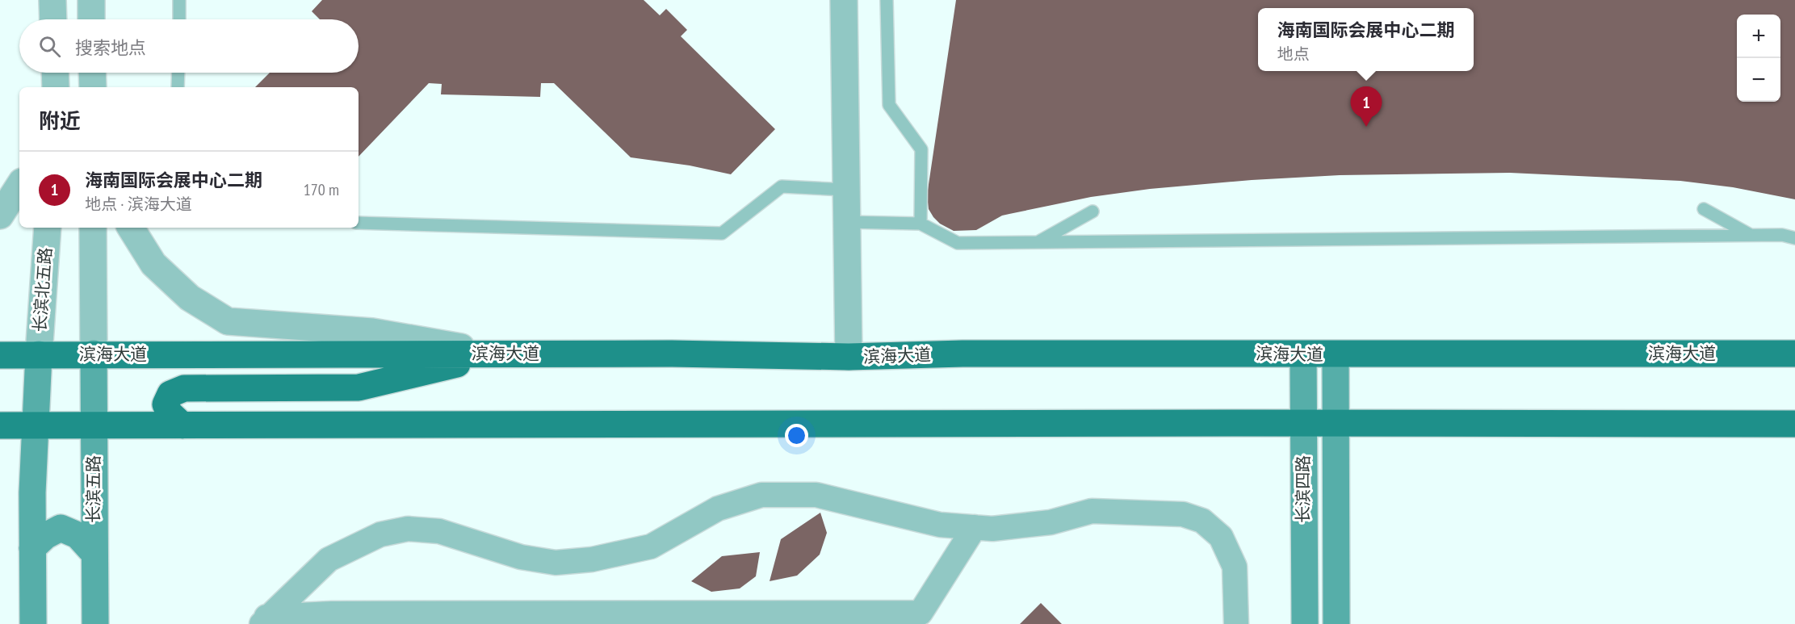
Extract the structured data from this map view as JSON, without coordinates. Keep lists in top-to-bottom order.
{
  "streets": {
    "highway": ["滨海大道"],
    "main road": ["长滨五路", "长滨四路"],
    "street": ["长滨北五路"]
  },
  "crossings": [
    ["长滨北五路", "滨海大道"],
    ["滨海大道", "长滨五路"],
    ["滨海大道", "长滨四路"]
  ],
  "page": {
    "popup": ["海南国际会展中心二期", "地点"],
    "map_buttons": ["+", "−"],
    "search": "搜索地点",
    "pins": "1",
    "heading": "附近",
    "list": [
      {
        "mark": "1",
        "name": "海南国际会展中心二期",
        "note": "地点 · 滨海大道",
        "value": "170 m"
      }
    ]
  }
}
